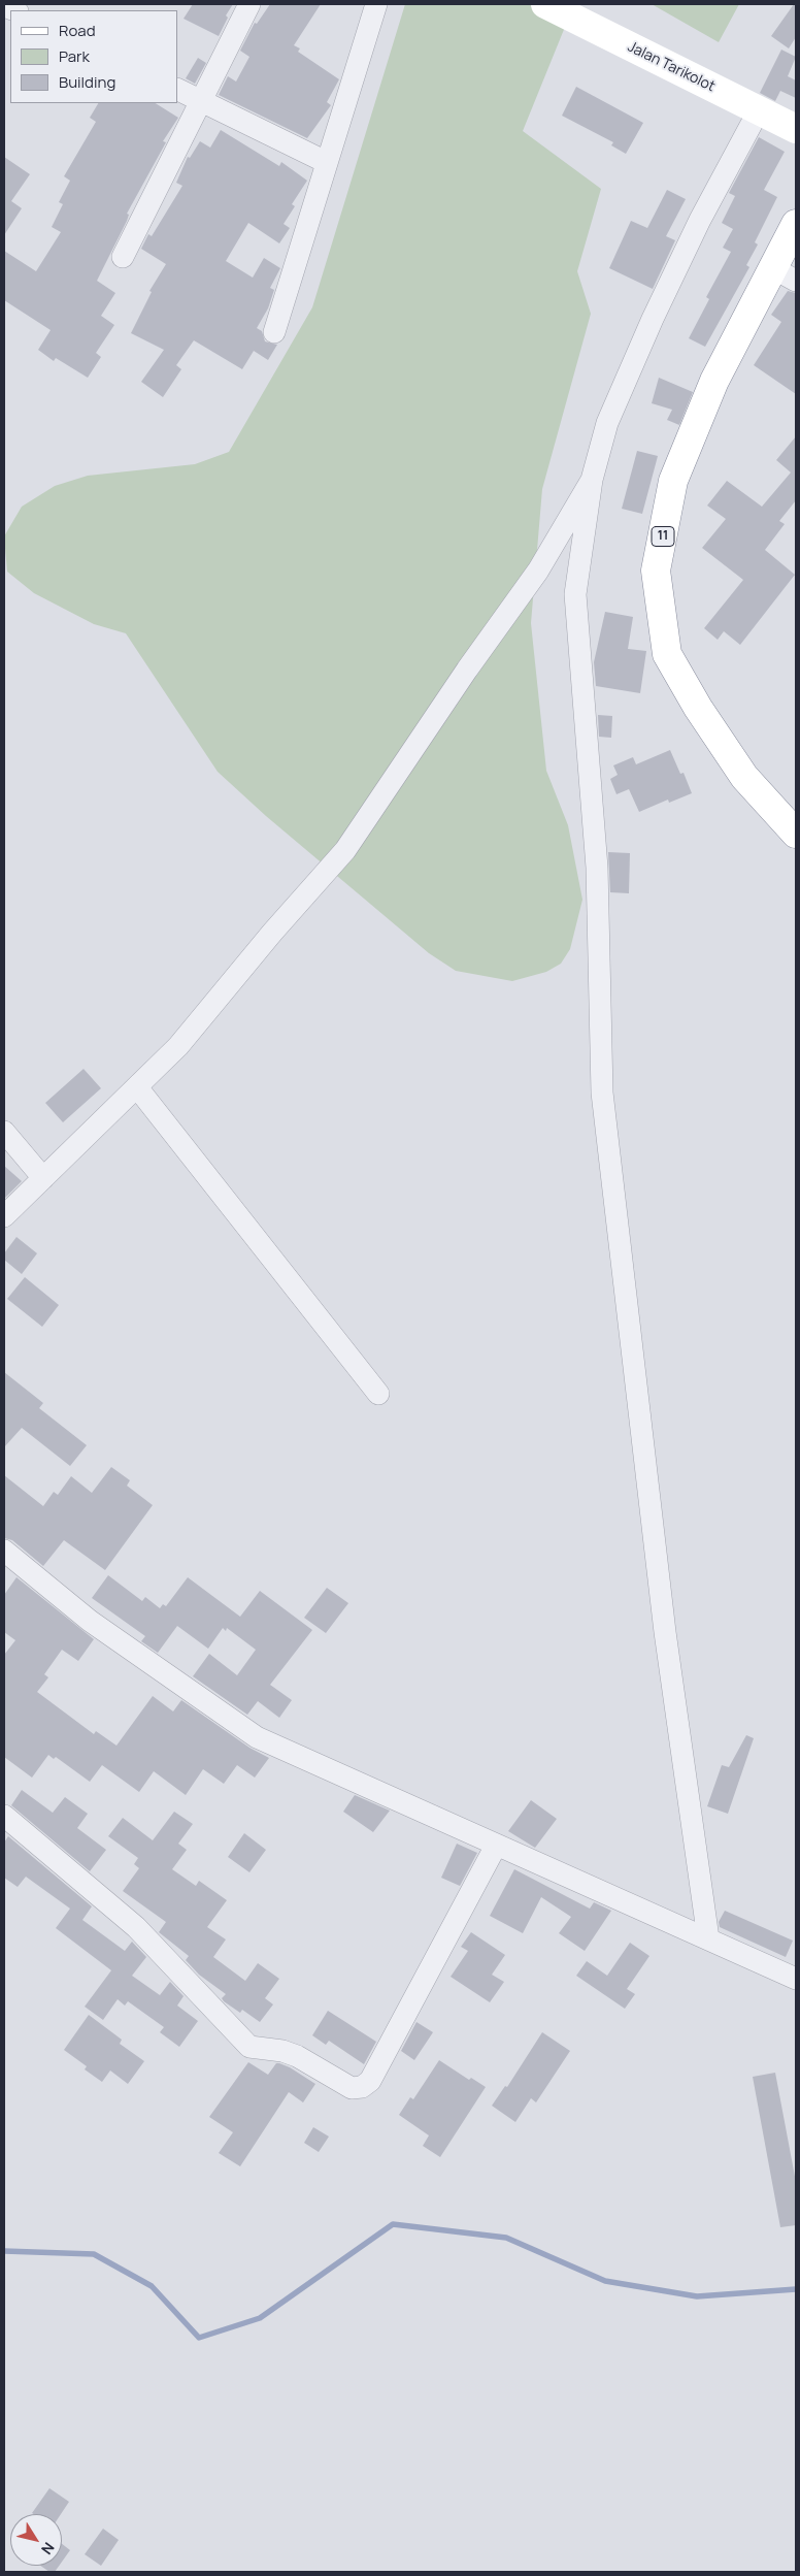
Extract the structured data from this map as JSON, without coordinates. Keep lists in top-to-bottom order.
{
  "streets": {
    "main road": ["Jalan Tarikolot", "11"]
  },
  "legend": ["Road", "Park", "Building"],
  "north": "bottom right"
}
